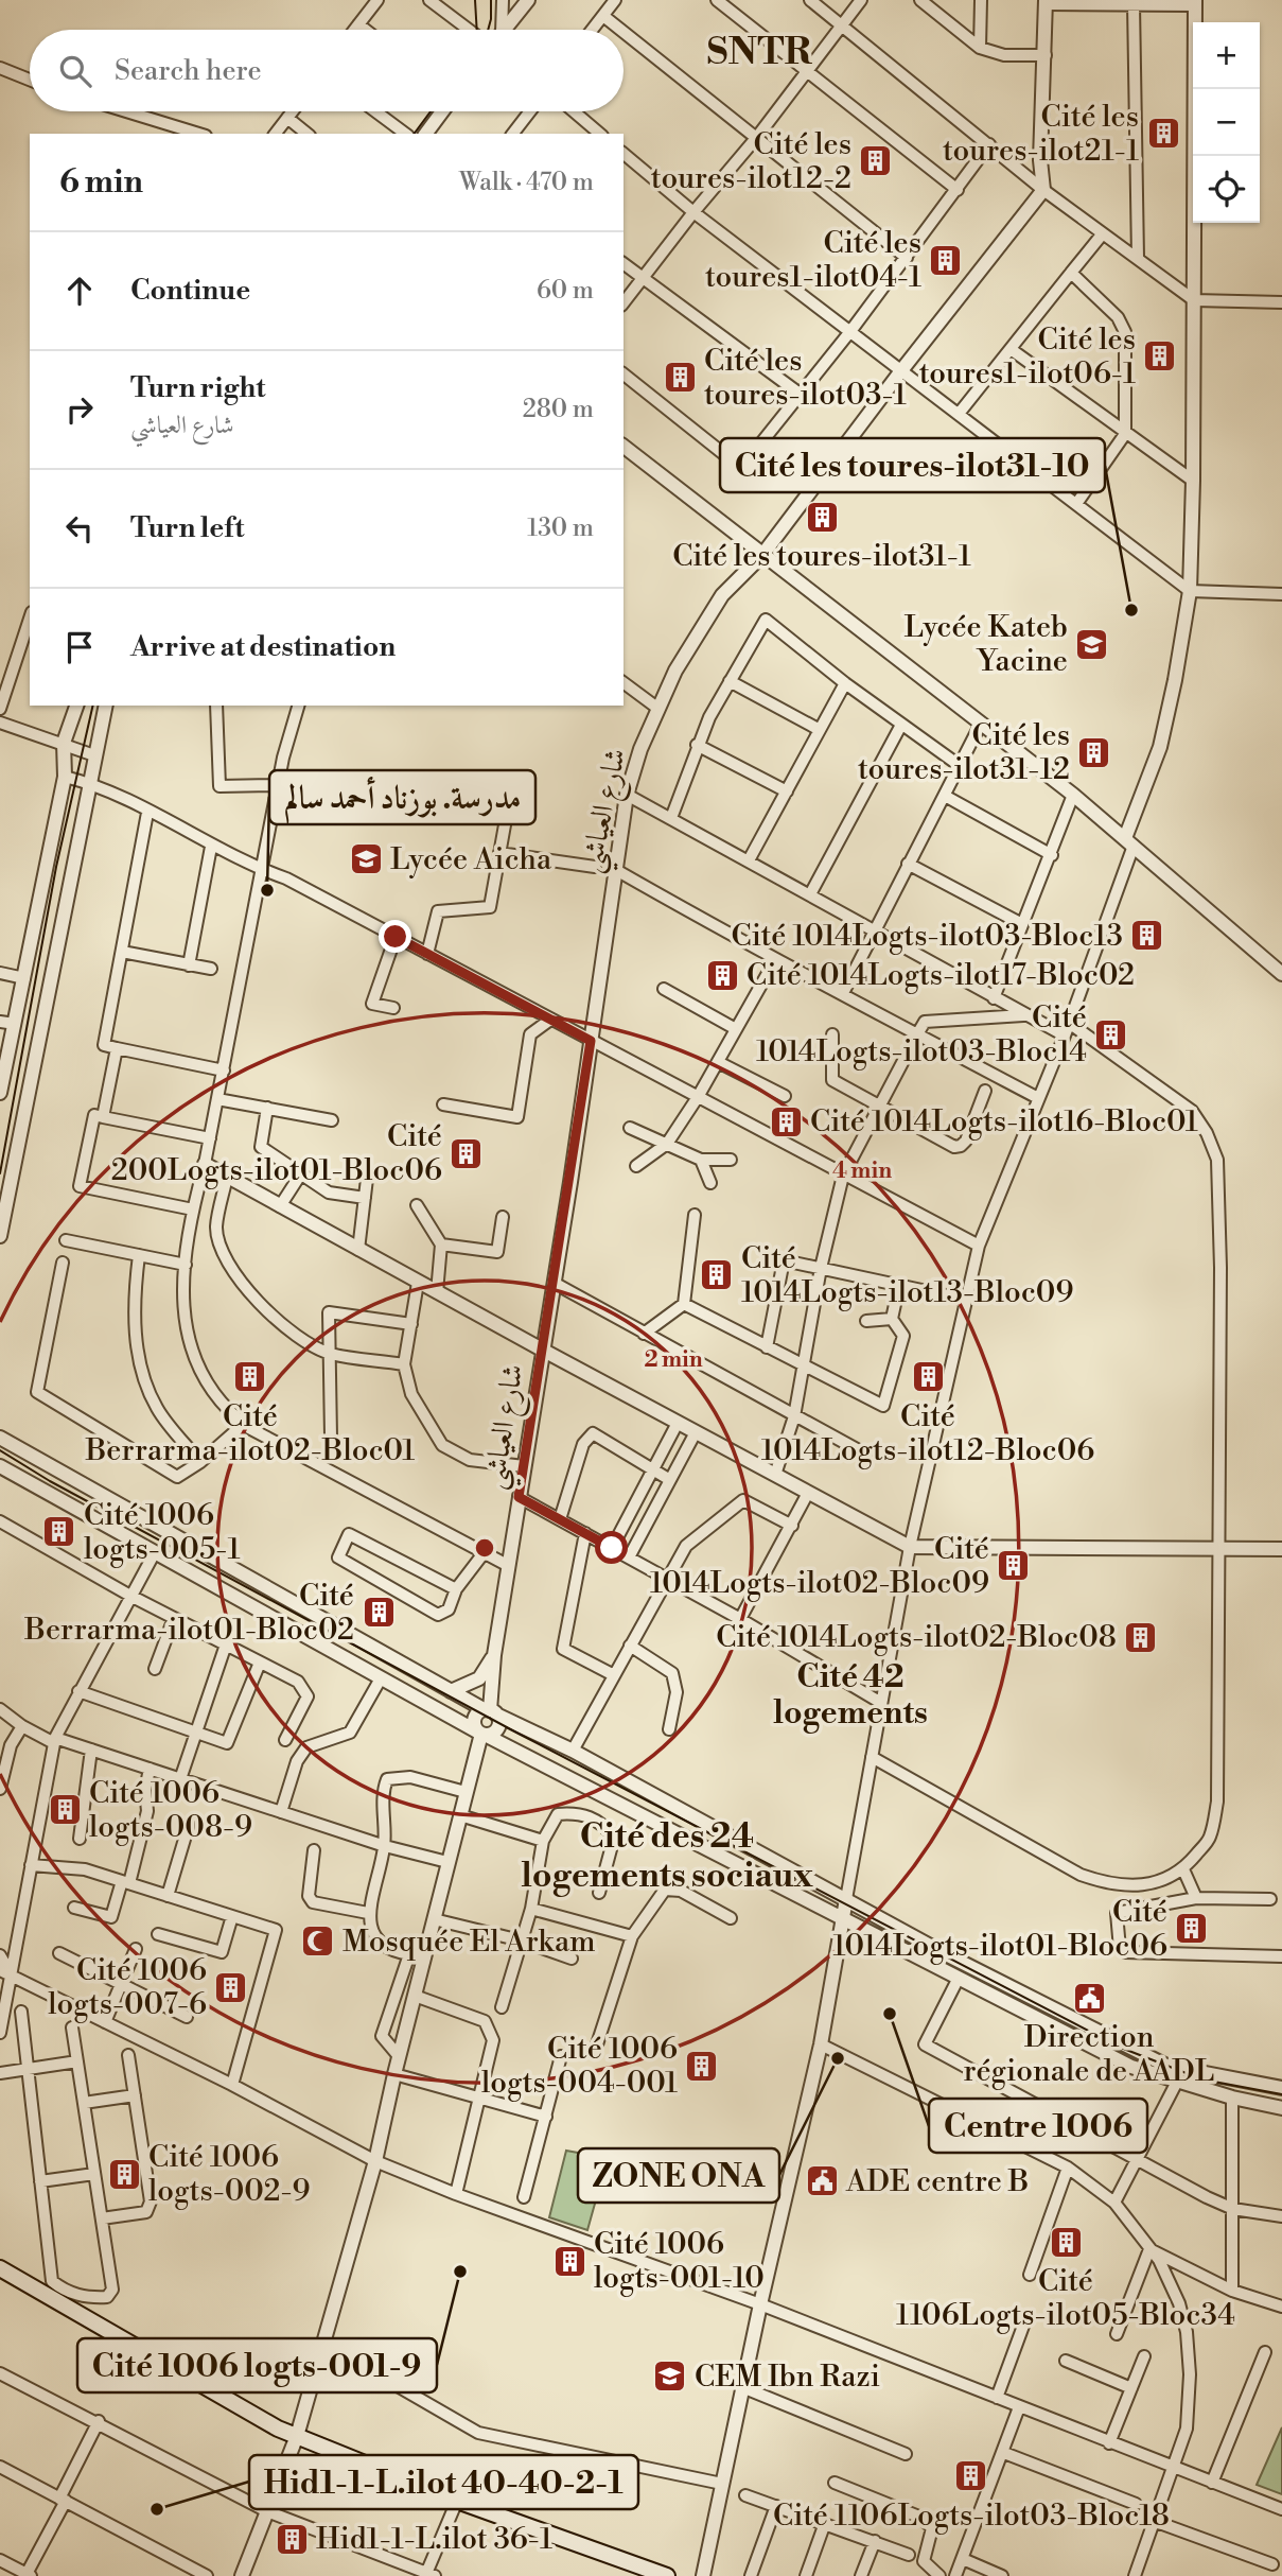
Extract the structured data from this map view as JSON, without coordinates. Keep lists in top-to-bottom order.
{
  "streets": {
    "street": ["شارع العياشي"]
  },
  "districts": ["SNTR", "Cité 42 logements", "Cité des 24 logements sociaux"],
  "places": {
    "building": [
      "Cité les toures-ilot21-1",
      "Cité les toures-ilot12-2",
      "Cité les toures1-ilot04-1",
      "Cité les toures1-ilot06-1",
      "Cité les toures-ilot03-1",
      "Cité les toures-ilot31-1",
      "Cité les toures-ilot31-12",
      "Cité 1014Logts-ilot03-Bloc13",
      "Cité 1014Logts-ilot17-Bloc02",
      "Cité 1014Logts-ilot03-Bloc14",
      "Cité 1014Logts-ilot16-Bloc01",
      "Cité 200Logts-ilot01-Bloc06",
      "Cité 1014Logts-ilot13-Bloc09",
      "Cité Berrarma-ilot02-Bloc01",
      "Cité 1014Logts-ilot12-Bloc06",
      "Cité 1006 logts-005-1",
      "Cité 1014Logts-ilot02-Bloc09",
      "Cité Berrarma-ilot01-Bloc02",
      "Cité 1014Logts-ilot02-Bloc08",
      "Cité 1006 logts-008-9",
      "Cité 1014Logts-ilot01-Bloc06",
      "Cité 1006 logts-007-6",
      "Cité 1006 logts-004-001",
      "Cité 1006 logts-002-9",
      "Cité 1106Logts-ilot05-Bloc34",
      "Cité 1006 logts-001-10",
      "Cité 1106Logts-ilot03-Bloc18",
      "Hid1-1-L.ilot 36-1"
    ],
    "other": [
      "Cité les toures-ilot31-10",
      "مدرسة. بوزناد أحمد سالم",
      "Centre 1006",
      "ZONE ONA",
      "Cité 1006 logts-001-9",
      "Hid1-1-L.ilot 40-40-2-1"
    ],
    "school or university": ["Lycée Kateb Yacine", "Lycée Aicha", "CEM Ibn Razi"],
    "mosque": ["Mosquée El Arkam"],
    "public building": ["Direction régionale de AADL", "ADE centre B"]
  },
  "page": {
    "map_buttons": ["+", "−"],
    "search": "Search here",
    "heading": ["6 min", "Walk · 470 m"],
    "list": [
      ["Continue", "60 m"],
      ["Turn right", "شارع العياشي", "280 m"],
      ["Turn left", "130 m"],
      "Arrive at destination"
    ]
  },
  "rings": ["4 min", "2 min"]
}
